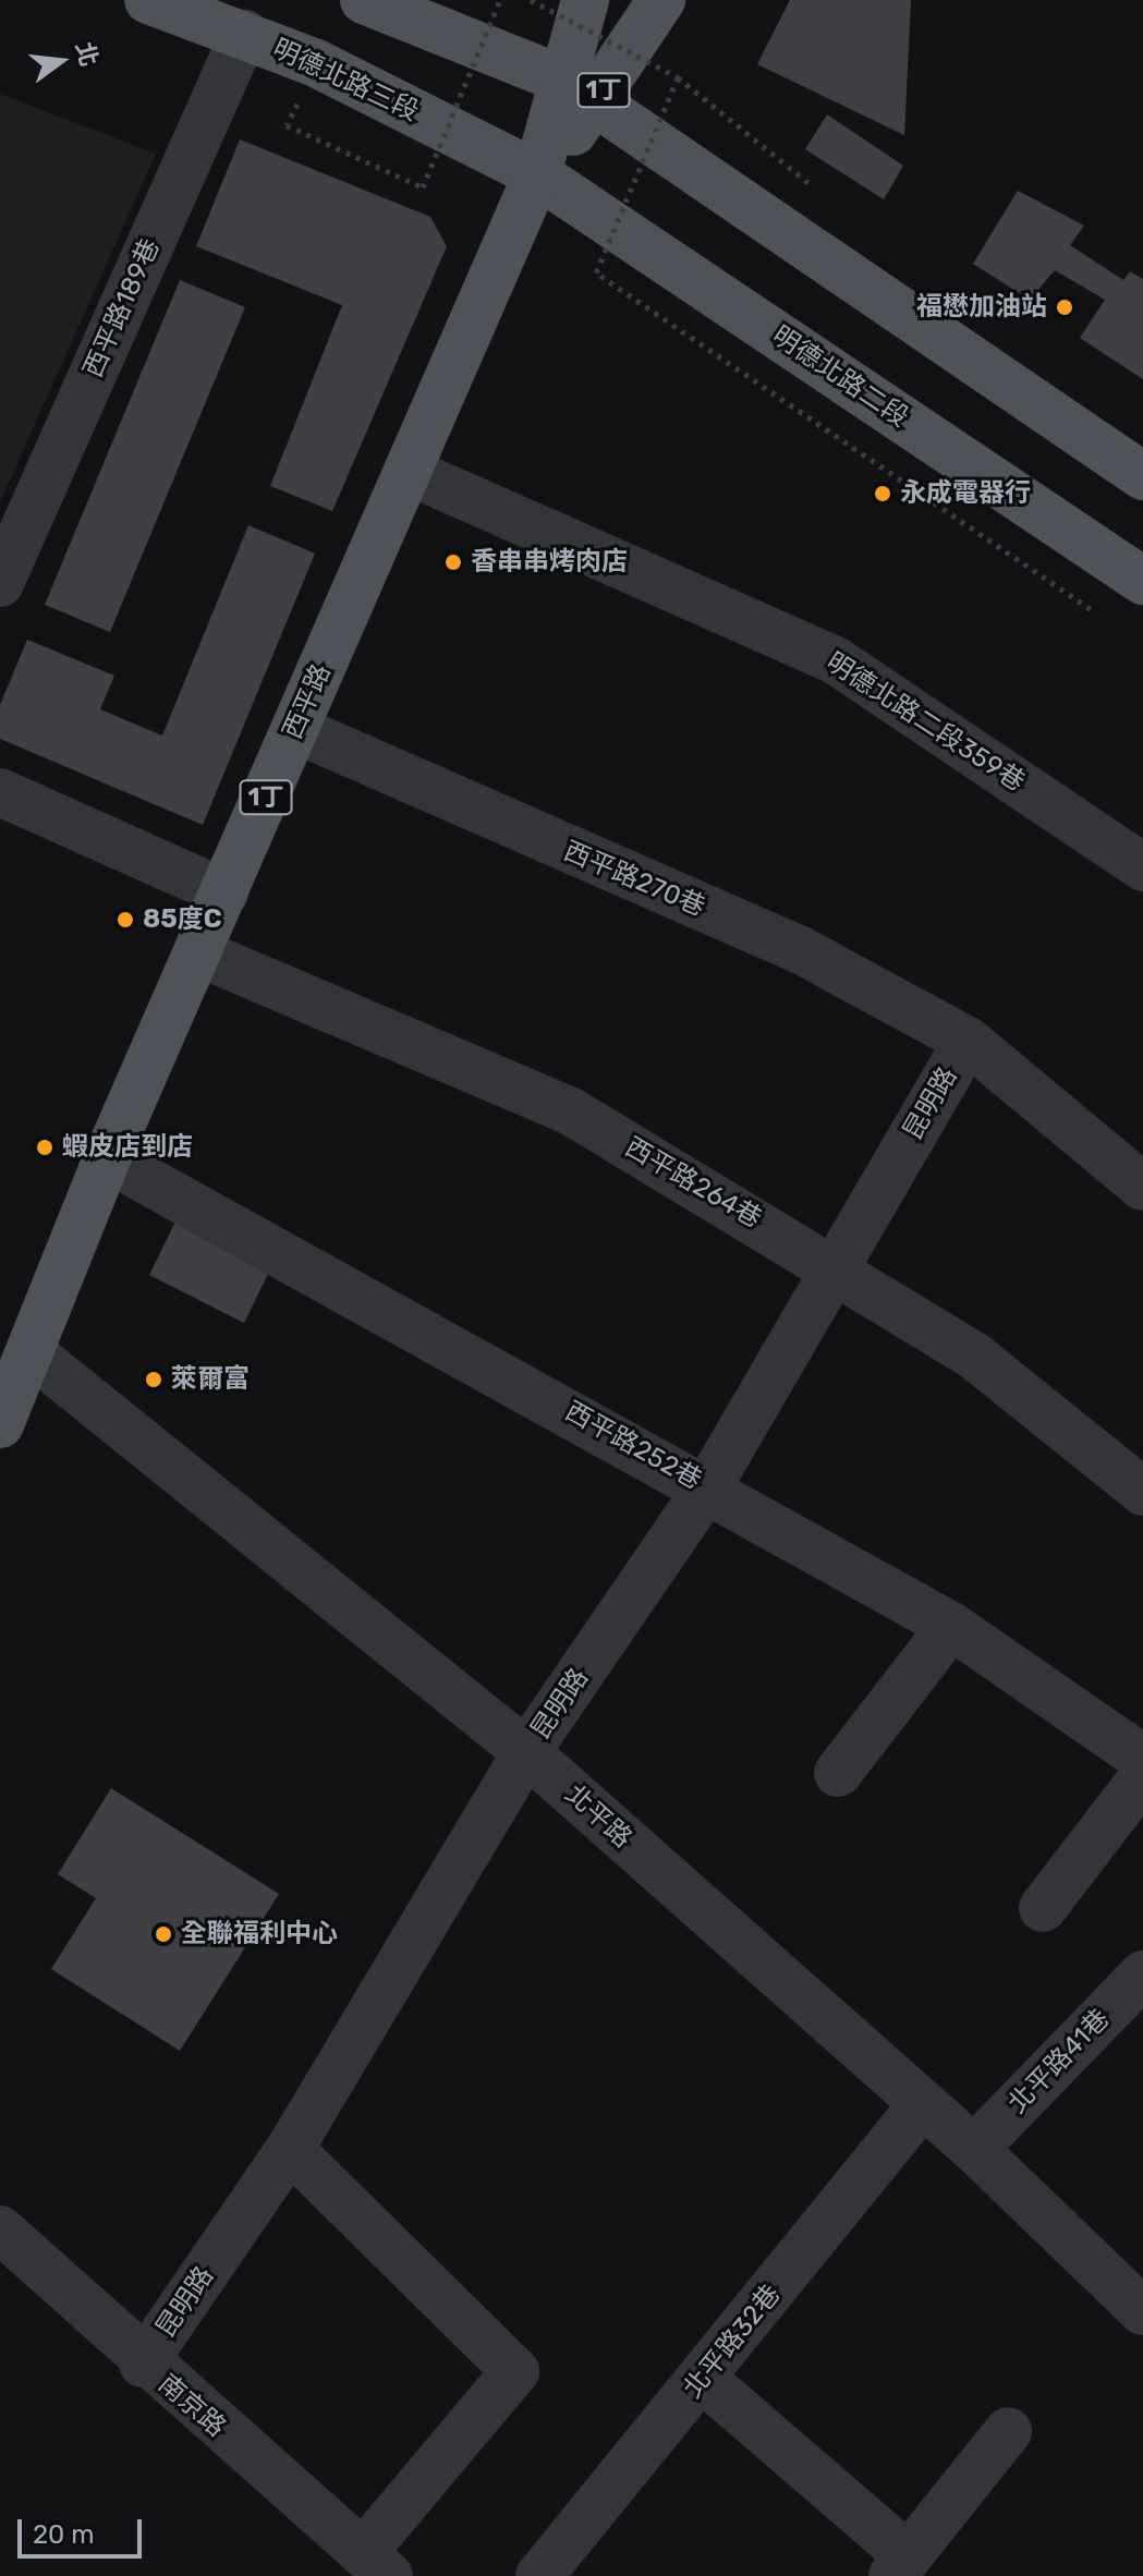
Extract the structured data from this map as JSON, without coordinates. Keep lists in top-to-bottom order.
{
  "streets": {
    "main road": [
      "明德北路三段",
      "1丁",
      "明德北路二段",
      "西平路"
    ],
    "street": [
      "西平路189巷",
      "明德北路二段359巷",
      "西平路270巷",
      "昆明路",
      "西平路264巷",
      "西平路252巷",
      "北平路",
      "北平路41巷",
      "北平路32巷",
      "南京路"
    ]
  },
  "crossings": [
    ["明德北路三段", "西平路189巷"],
    ["明德北路三段", "明德北路二段"],
    ["明德北路三段", "西平路"],
    ["明德北路二段", "西平路"],
    ["西平路", "明德北路二段359巷"],
    ["西平路", "西平路270巷"],
    ["西平路", "西平路264巷"],
    ["西平路", "西平路252巷"],
    ["西平路", "北平路"],
    ["西平路270巷", "昆明路"],
    ["昆明路", "西平路264巷"],
    ["昆明路", "西平路252巷"],
    ["昆明路", "北平路"],
    ["昆明路", "南京路"],
    ["北平路", "北平路41巷"],
    ["北平路", "北平路32巷"]
  ],
  "places": [
    "福懋加油站",
    "永成電器行",
    "香串串烤肉店",
    "85度C",
    "蝦皮店到店",
    "萊爾富",
    "全聯福利中心"
  ],
  "scale_bar": "20 m",
  "north": "right"
}
